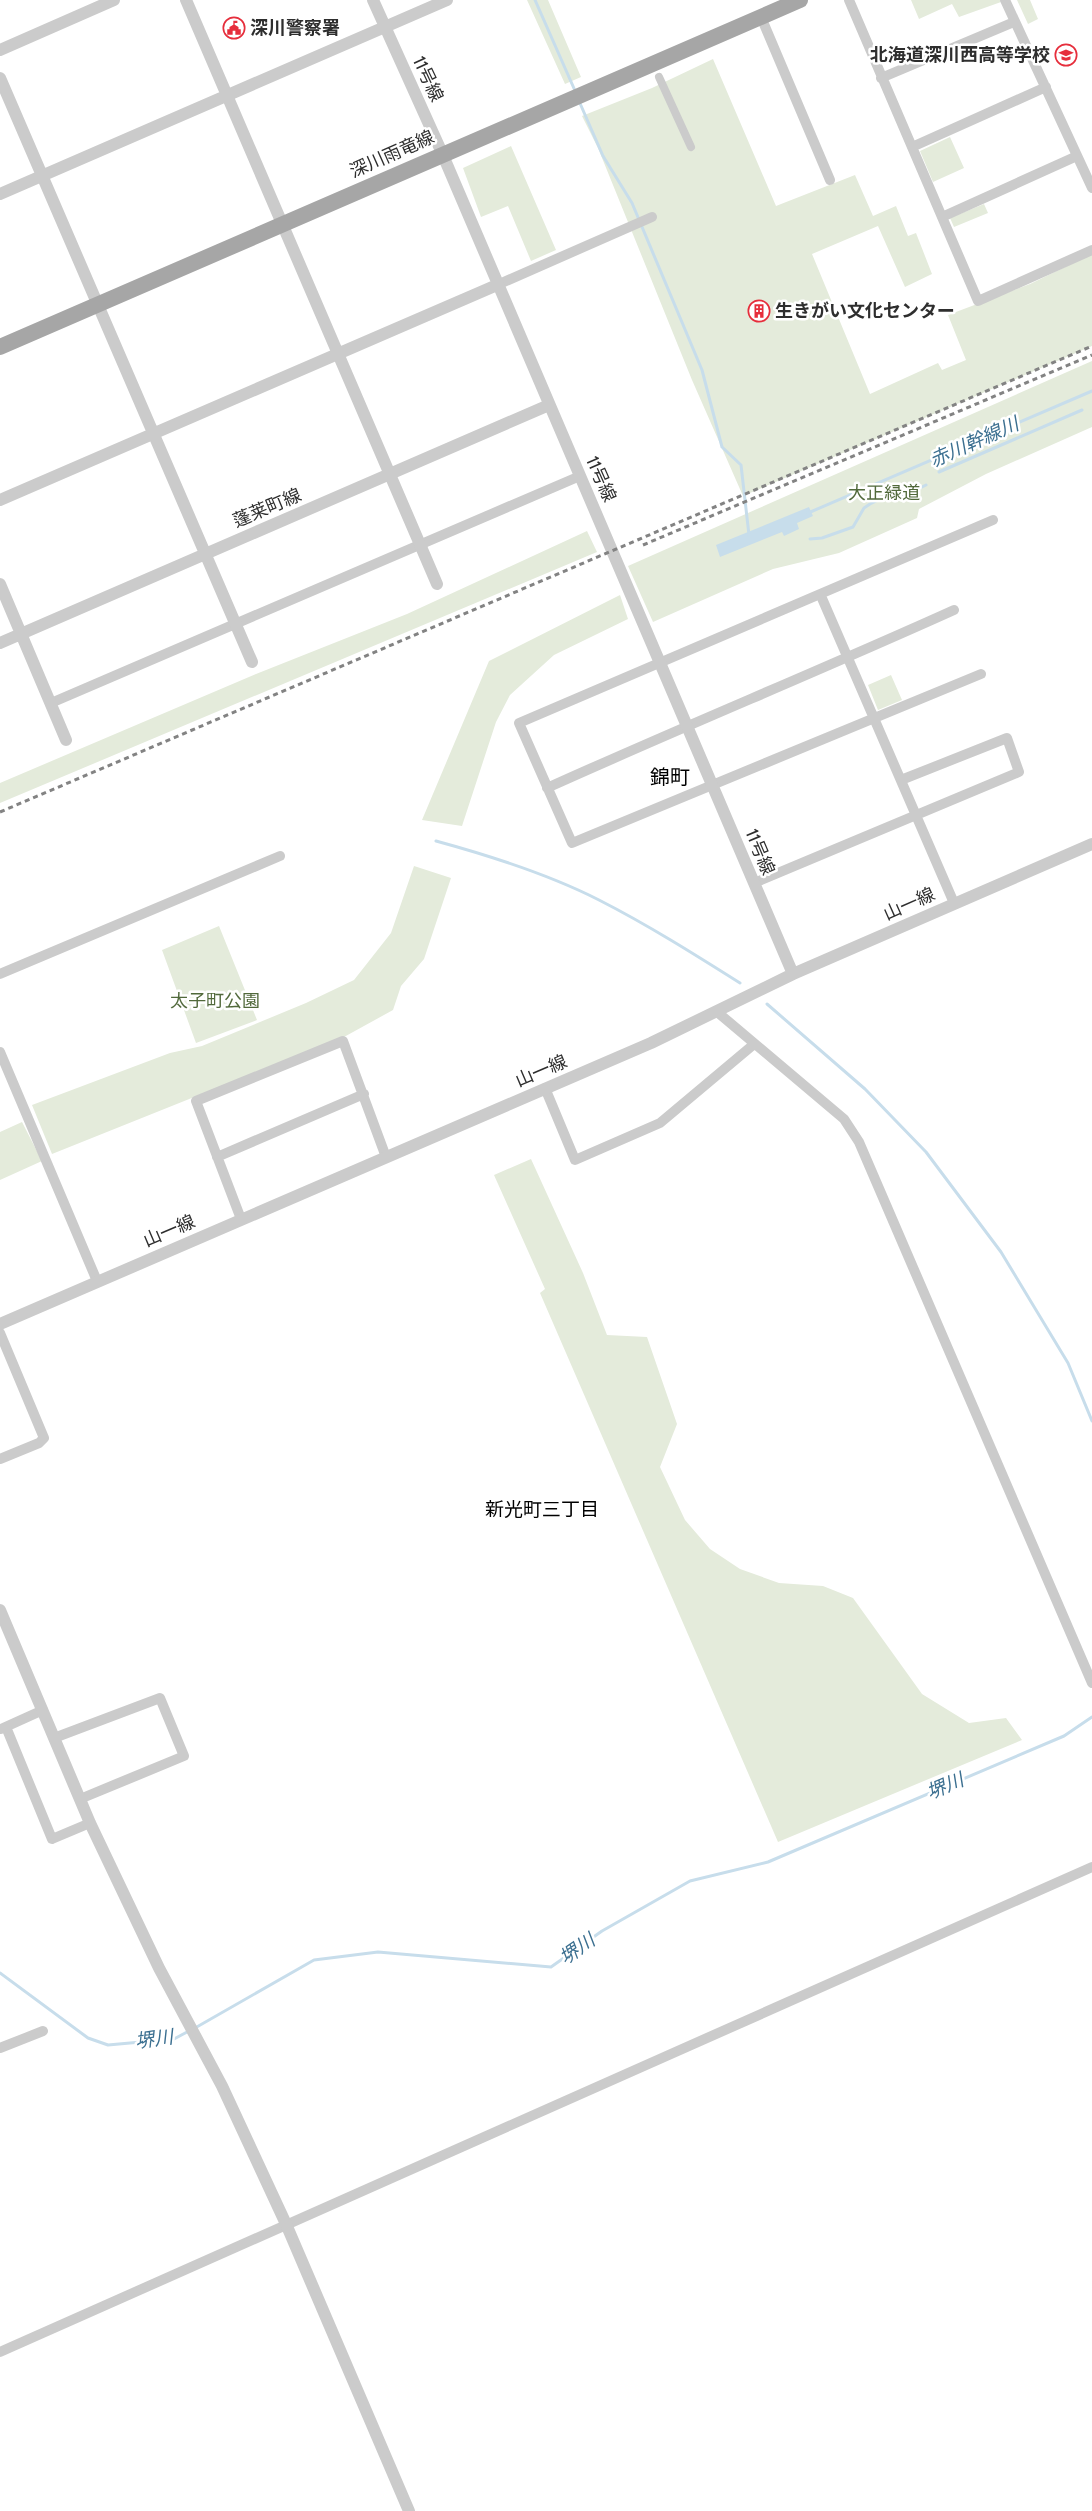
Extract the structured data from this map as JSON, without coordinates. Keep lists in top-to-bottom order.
{
  "streets": {
    "main road": ["深川雨竜線"],
    "street": ["11号線", "蓬莱町線", "山一線"]
  },
  "crossings": [
    ["11号線", "深川雨竜線"],
    ["11号線", "蓬莱町線"],
    ["11号線", "山一線"]
  ],
  "districts": ["錦町", "新光町三丁目"],
  "water": ["赤川幹線川", "堺川"],
  "parks": ["大正緑道", "太子町公園"],
  "places": {
    "public building": ["深川警察署"],
    "school or university": ["北海道深川西高等学校"],
    "building": ["生きがい文化センター"]
  }
}
